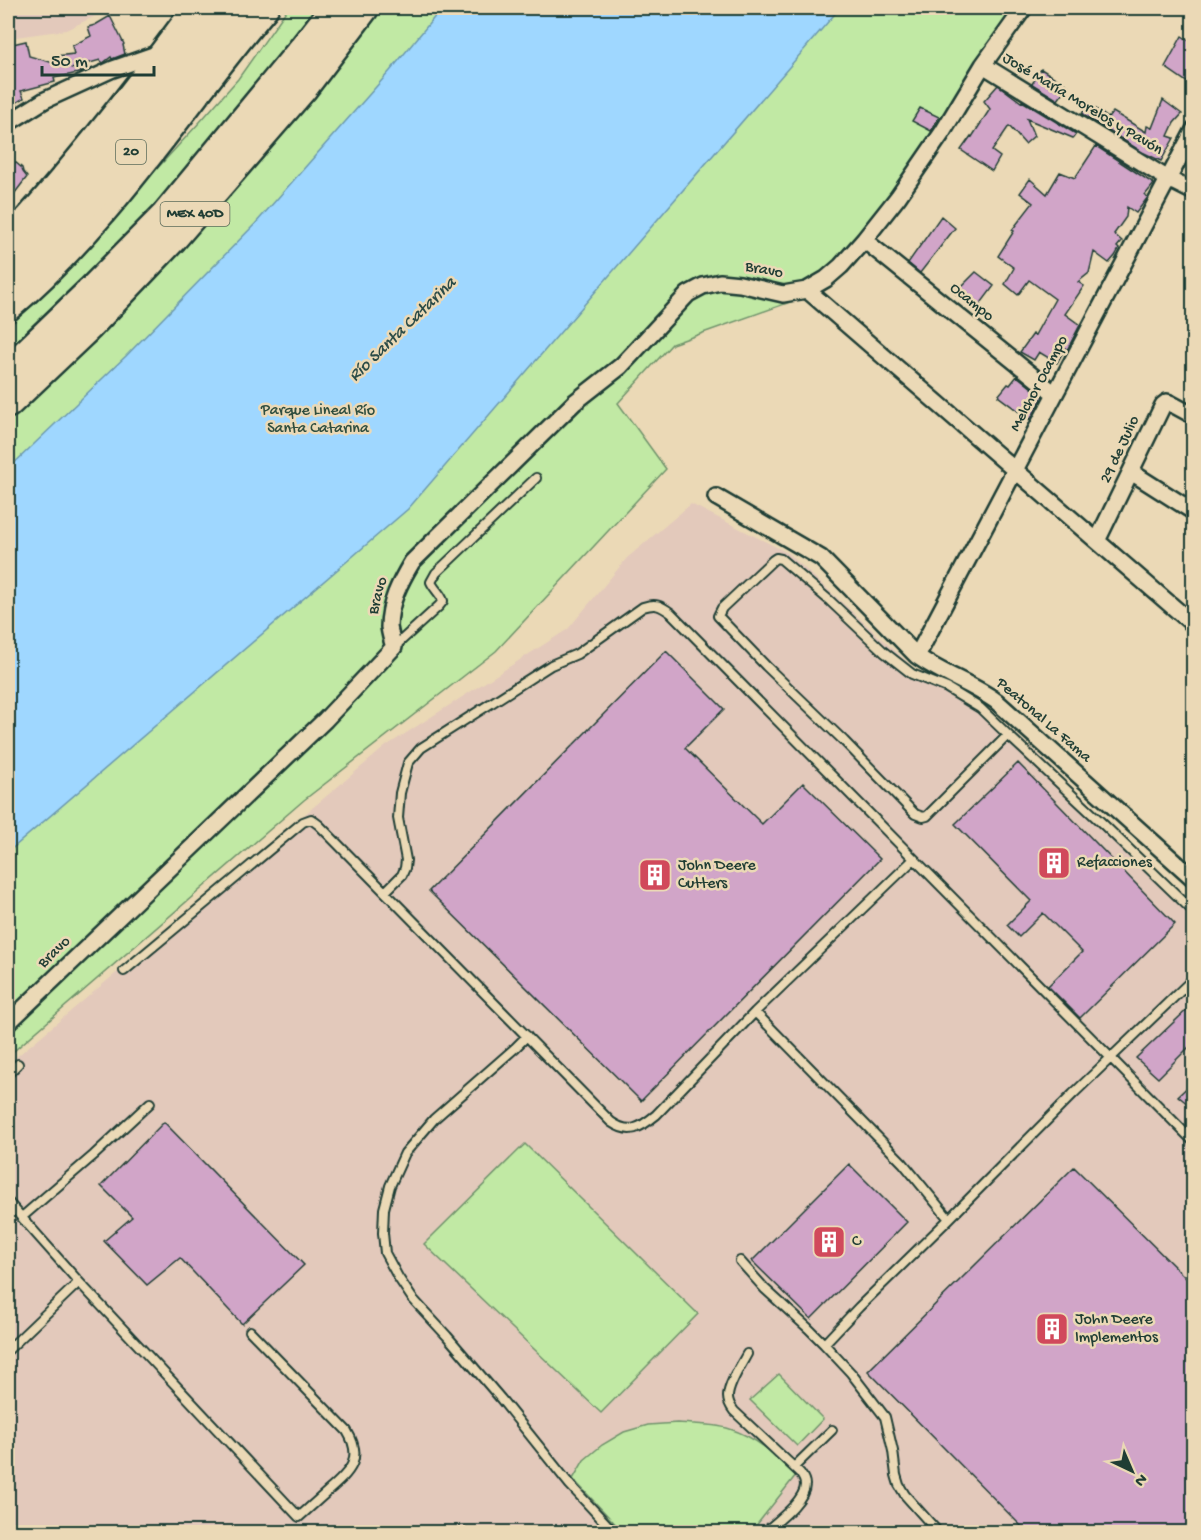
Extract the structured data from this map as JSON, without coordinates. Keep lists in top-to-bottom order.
{
  "streets": {
    "highway": ["MEX 40D"],
    "main road": ["20"],
    "street": [
      "José María Morelos y Pavón",
      "Bravo",
      "Ocampo",
      "Melchor Ocampo",
      "29 de Julio",
      "Peatonal La Fama"
    ]
  },
  "crossings": [
    ["José María Morelos y Pavón", "Bravo"],
    ["José María Morelos y Pavón", "Melchor Ocampo"],
    ["Bravo", "Ocampo"],
    ["Ocampo", "Melchor Ocampo"],
    ["Melchor Ocampo", "Peatonal La Fama"]
  ],
  "water": ["Río Santa Catarina"],
  "parks": ["Parque Lineal Río Santa Catarina"],
  "places": {
    "building": [
      "Refacciones",
      "John Deere Cutters",
      "C",
      "John Deere Implementos"
    ]
  },
  "scale_bar": "50 m",
  "north": "bottom right"
}
